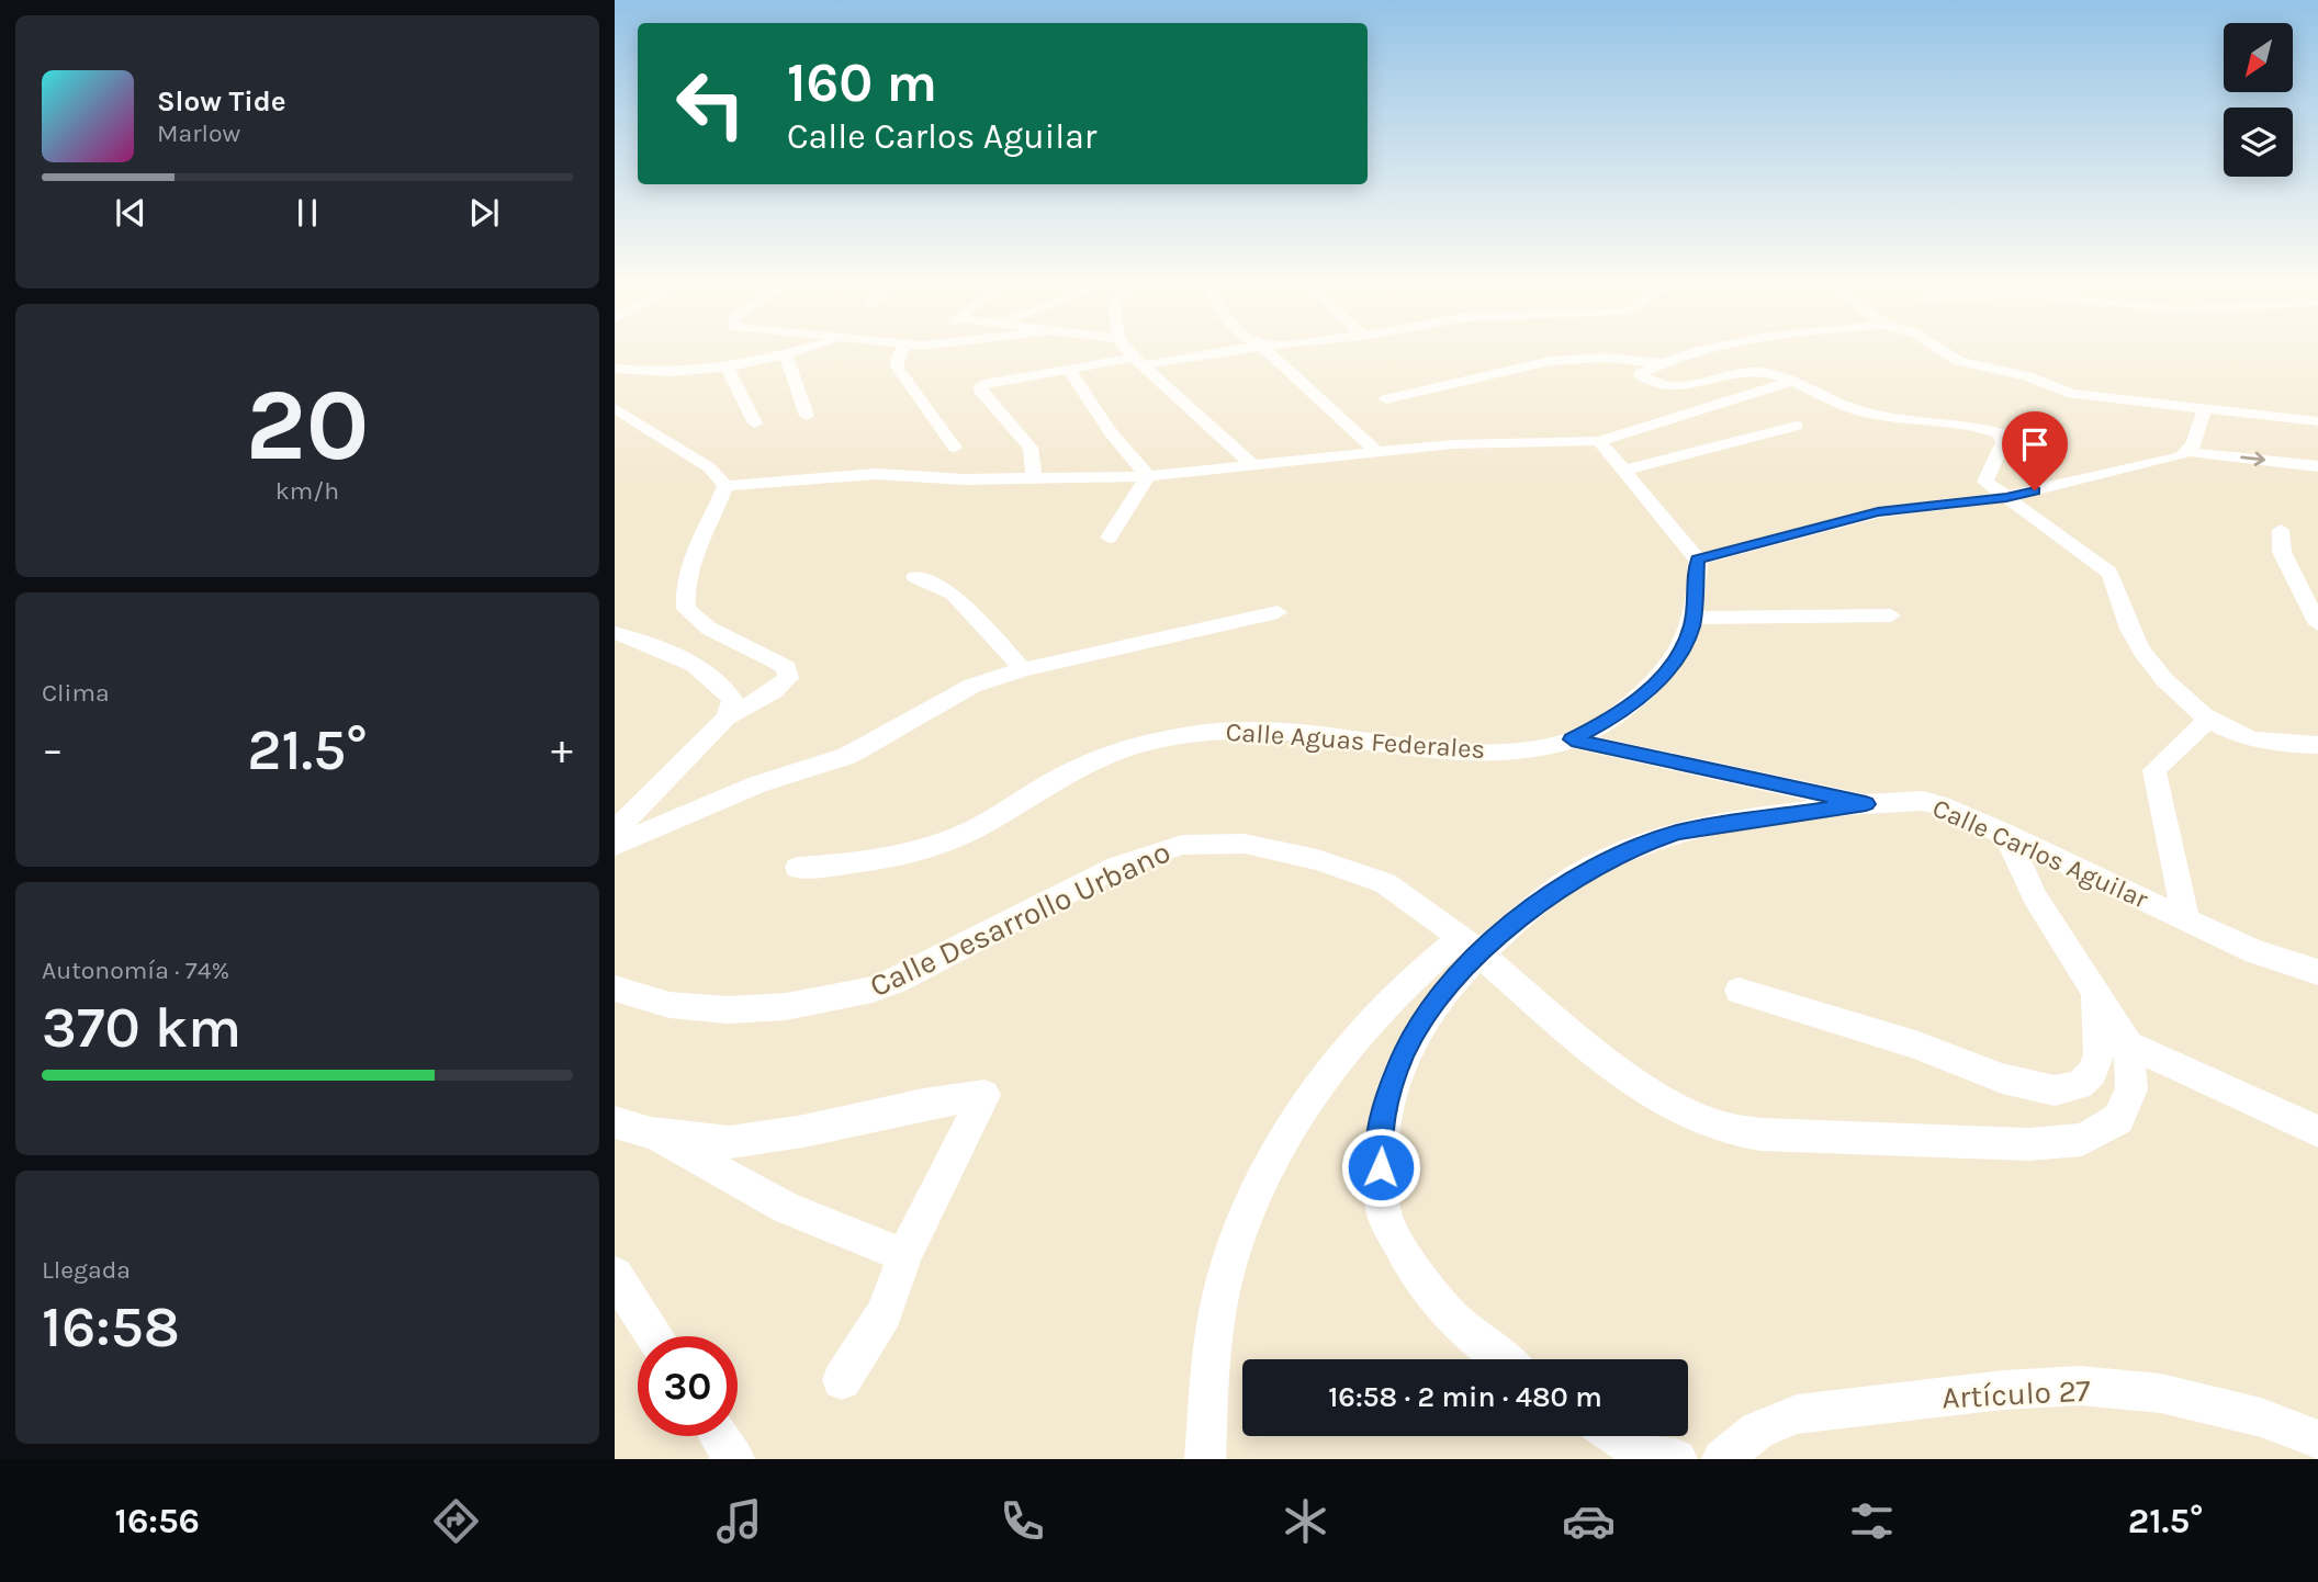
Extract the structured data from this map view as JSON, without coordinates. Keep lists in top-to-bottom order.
{
  "streets": {
    "street": [
      "Calle Aguas Federales",
      "Calle Carlos Aguilar",
      "Calle Desarrollo Urbano",
      "Artículo 27"
    ]
  },
  "crossings": [
    ["Calle Aguas Federales", "Calle Carlos Aguilar"],
    ["Calle Carlos Aguilar", "Calle Desarrollo Urbano"]
  ],
  "north": "bottom left",
  "page": {
    "turn": ["160 m", "Calle Carlos Aguilar"],
    "song": ["Slow Tide", "Marlow"],
    "tile": [
      ["20", "km/h"],
      "Clima",
      ["Autonomía · 74%", "370 km"],
      ["Llegada", "16:58"]
    ],
    "heat": ["−", "21.5°", "+"],
    "limit": "30",
    "trip": "16:58 · 2 min · 480 m",
    "tabs": ["16:56", "21.5°"]
  }
}
